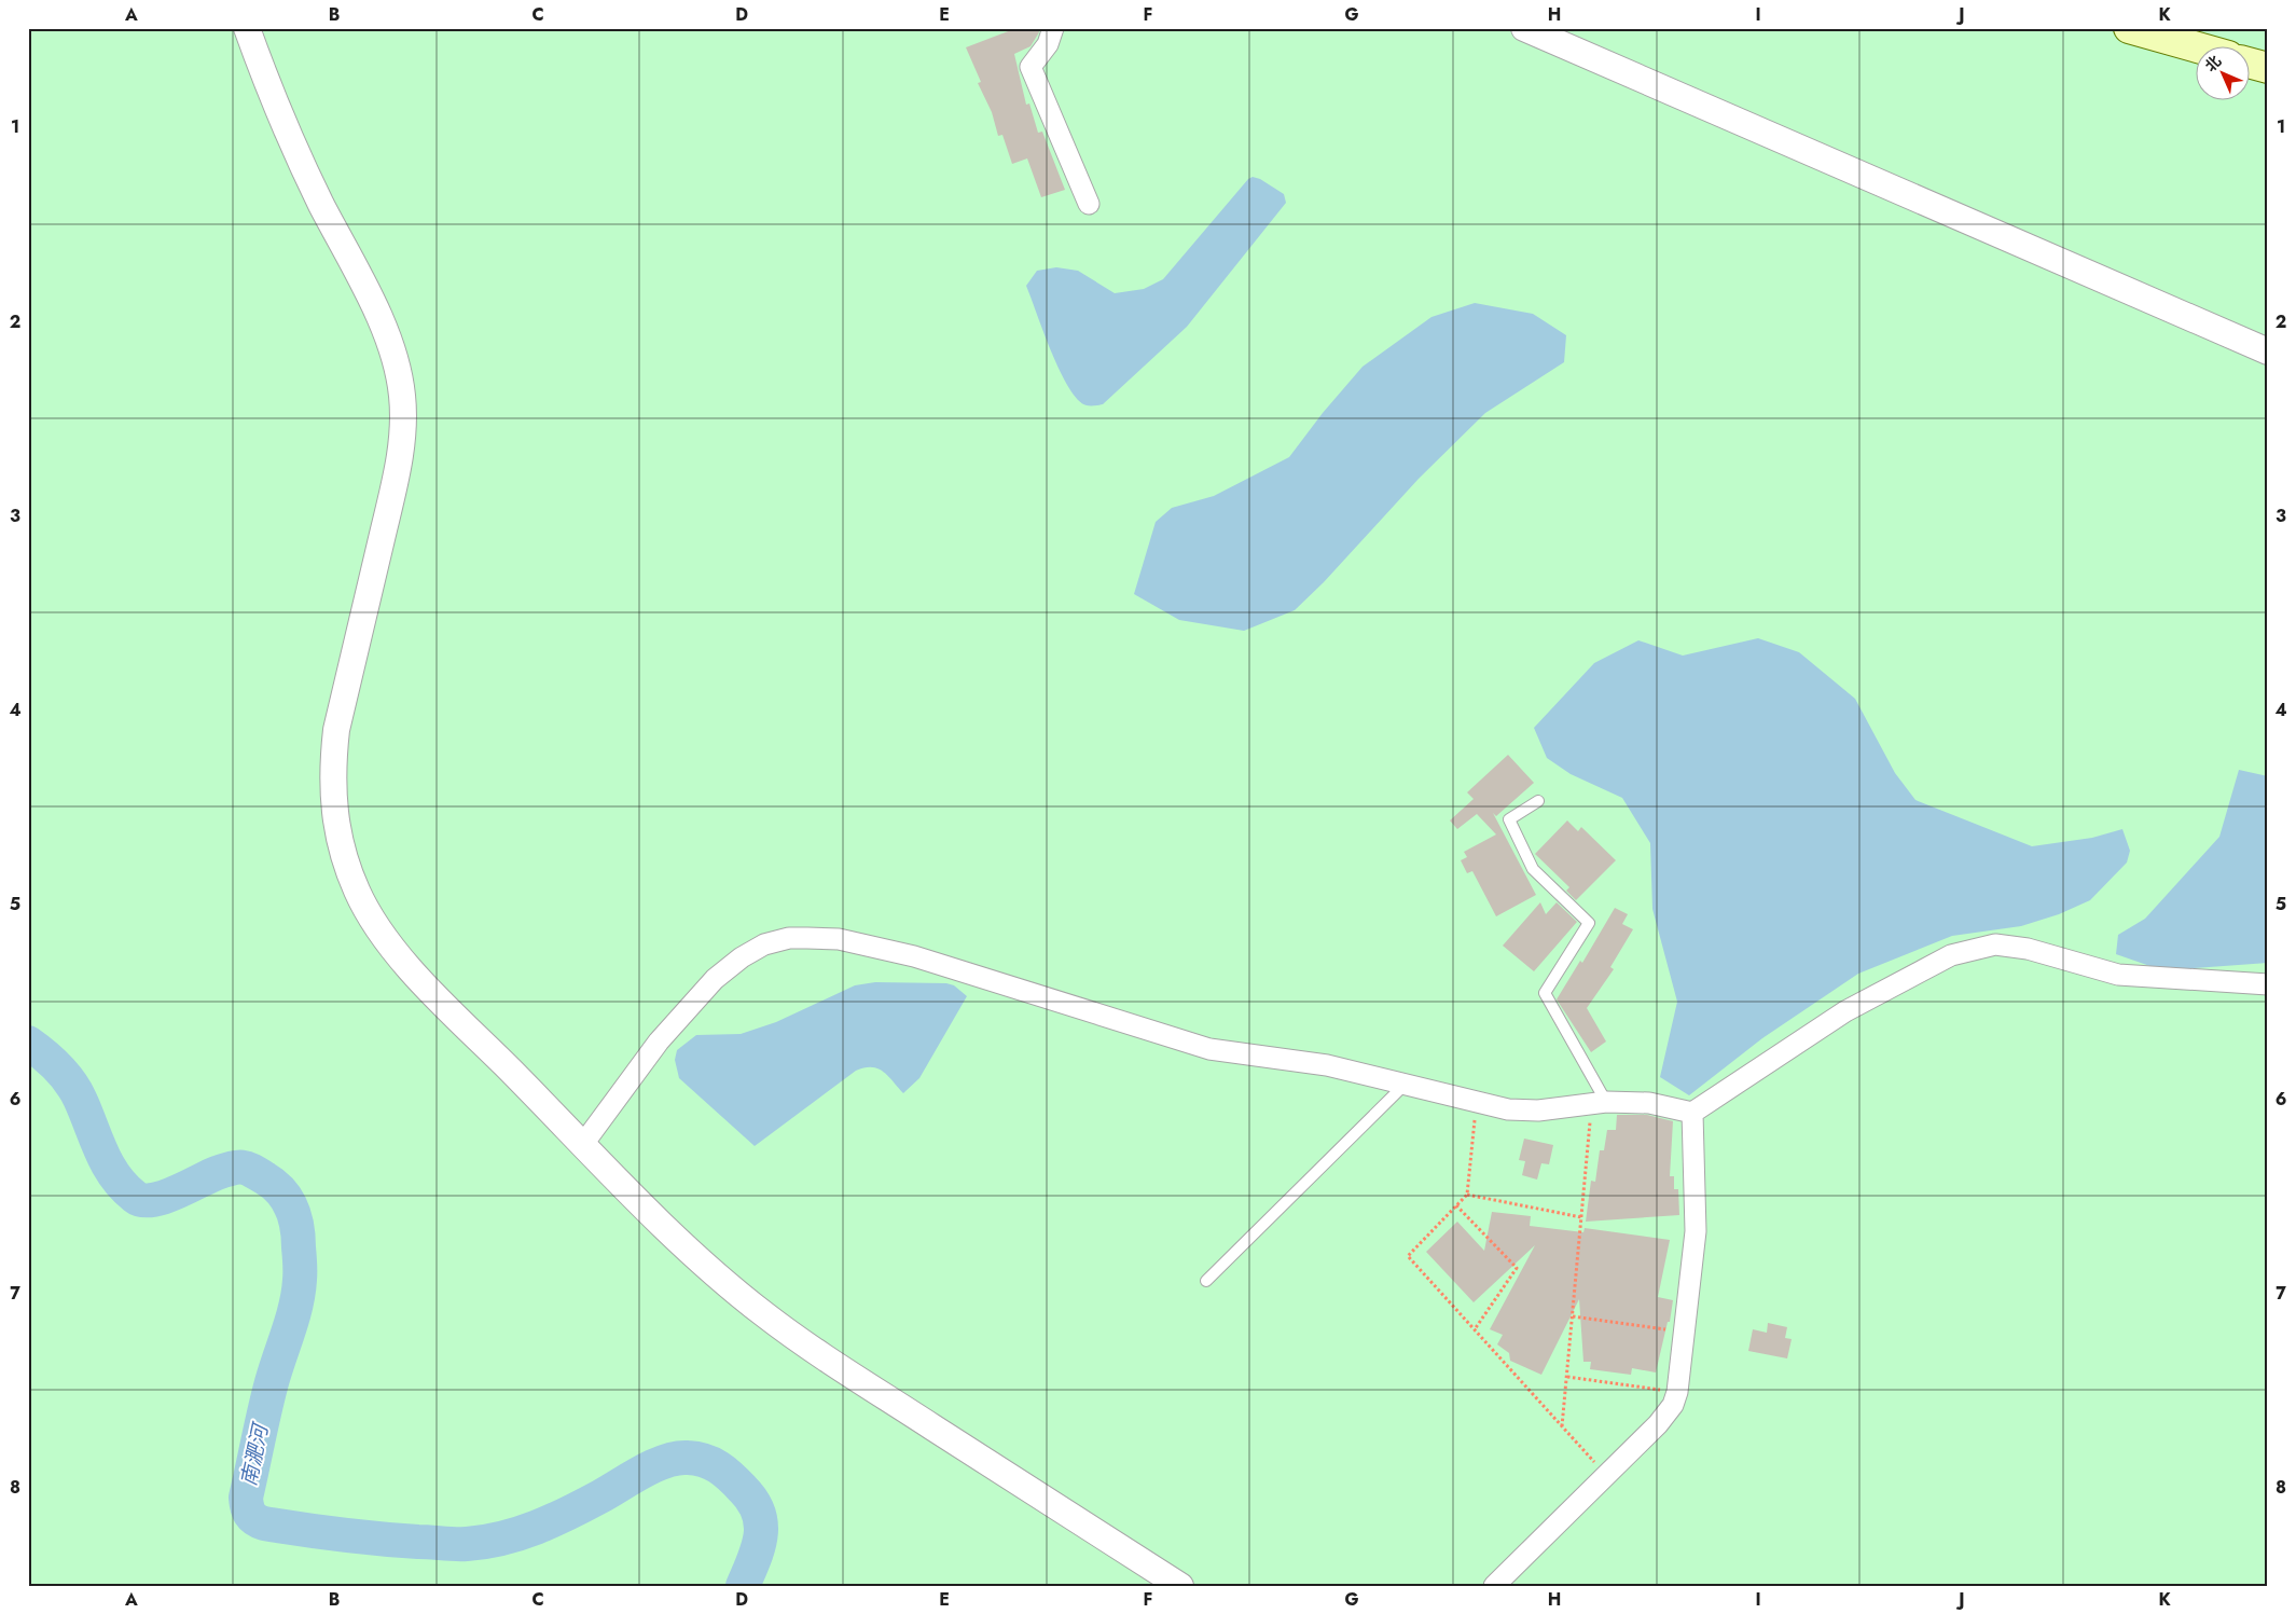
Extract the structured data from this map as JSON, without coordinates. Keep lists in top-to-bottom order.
{
  "water": ["南淝河"],
  "north": "top left",
  "grid": {
    "columns": [
      "A",
      "B",
      "C",
      "D",
      "E",
      "F",
      "G",
      "H",
      "I",
      "J",
      "K"
    ],
    "rows": [
      "1",
      "2",
      "3",
      "4",
      "5",
      "6",
      "7",
      "8"
    ]
  }
}
